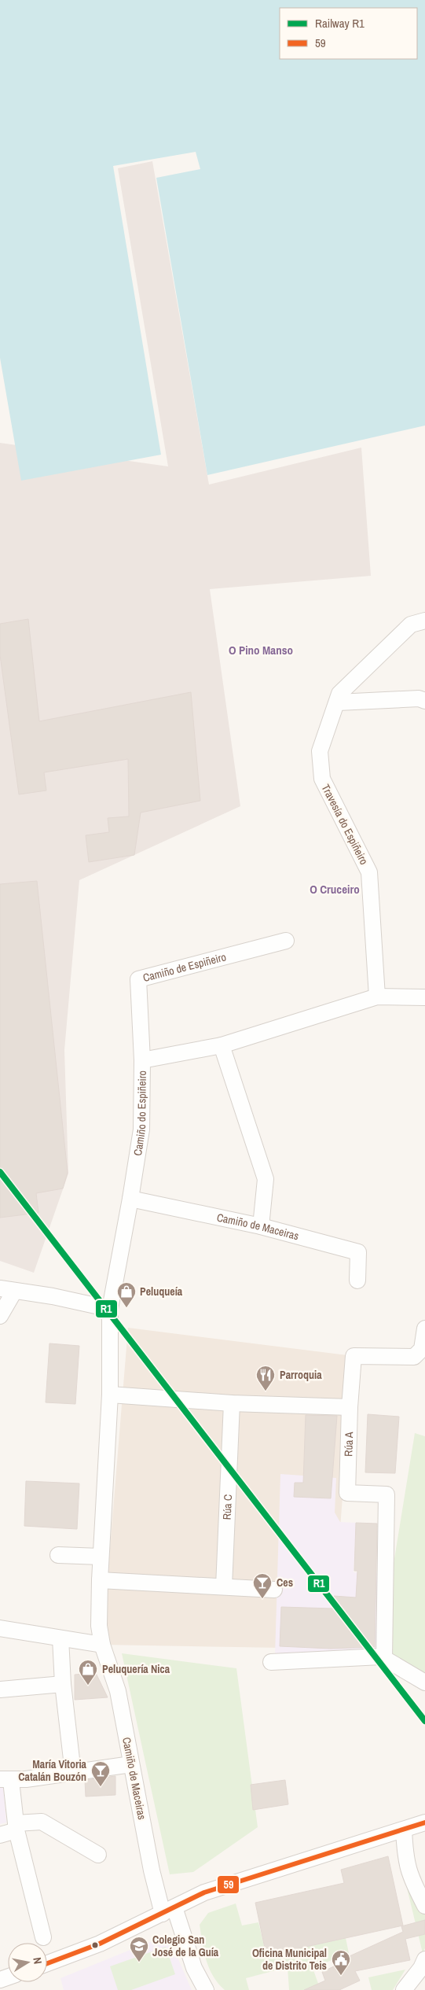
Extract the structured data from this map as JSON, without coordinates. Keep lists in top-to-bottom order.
{
  "streets": {
    "street": [
      "Travesía do Espiñeiro",
      "Camiño de Espiñeiro",
      "Camiño do Espiñeiro",
      "Camiño de Maceiras",
      "Rúa A",
      "Rúa C"
    ]
  },
  "crossings": [
    ["Travesía do Espiñeiro", "Camiño do Espiñeiro"],
    ["Camiño de Espiñeiro", "Camiño do Espiñeiro"],
    ["Camiño do Espiñeiro", "Camiño de Maceiras"]
  ],
  "districts": ["O Pino Manso", "O Cruceiro"],
  "places": {
    "shop": ["Peluqueía", "Peluquería Nica"],
    "restaurant": ["Parroquia"],
    "bar": ["Ces", "María Vitoria Catalán Bouzón"],
    "school or university": ["Colegio San José de la Guía"],
    "public building": ["Oficina Municipal de Distrito Teis"]
  },
  "lines": ["rail line R1", "transit line 59"],
  "legend": ["Railway R1", "59"],
  "north": "right"
}
